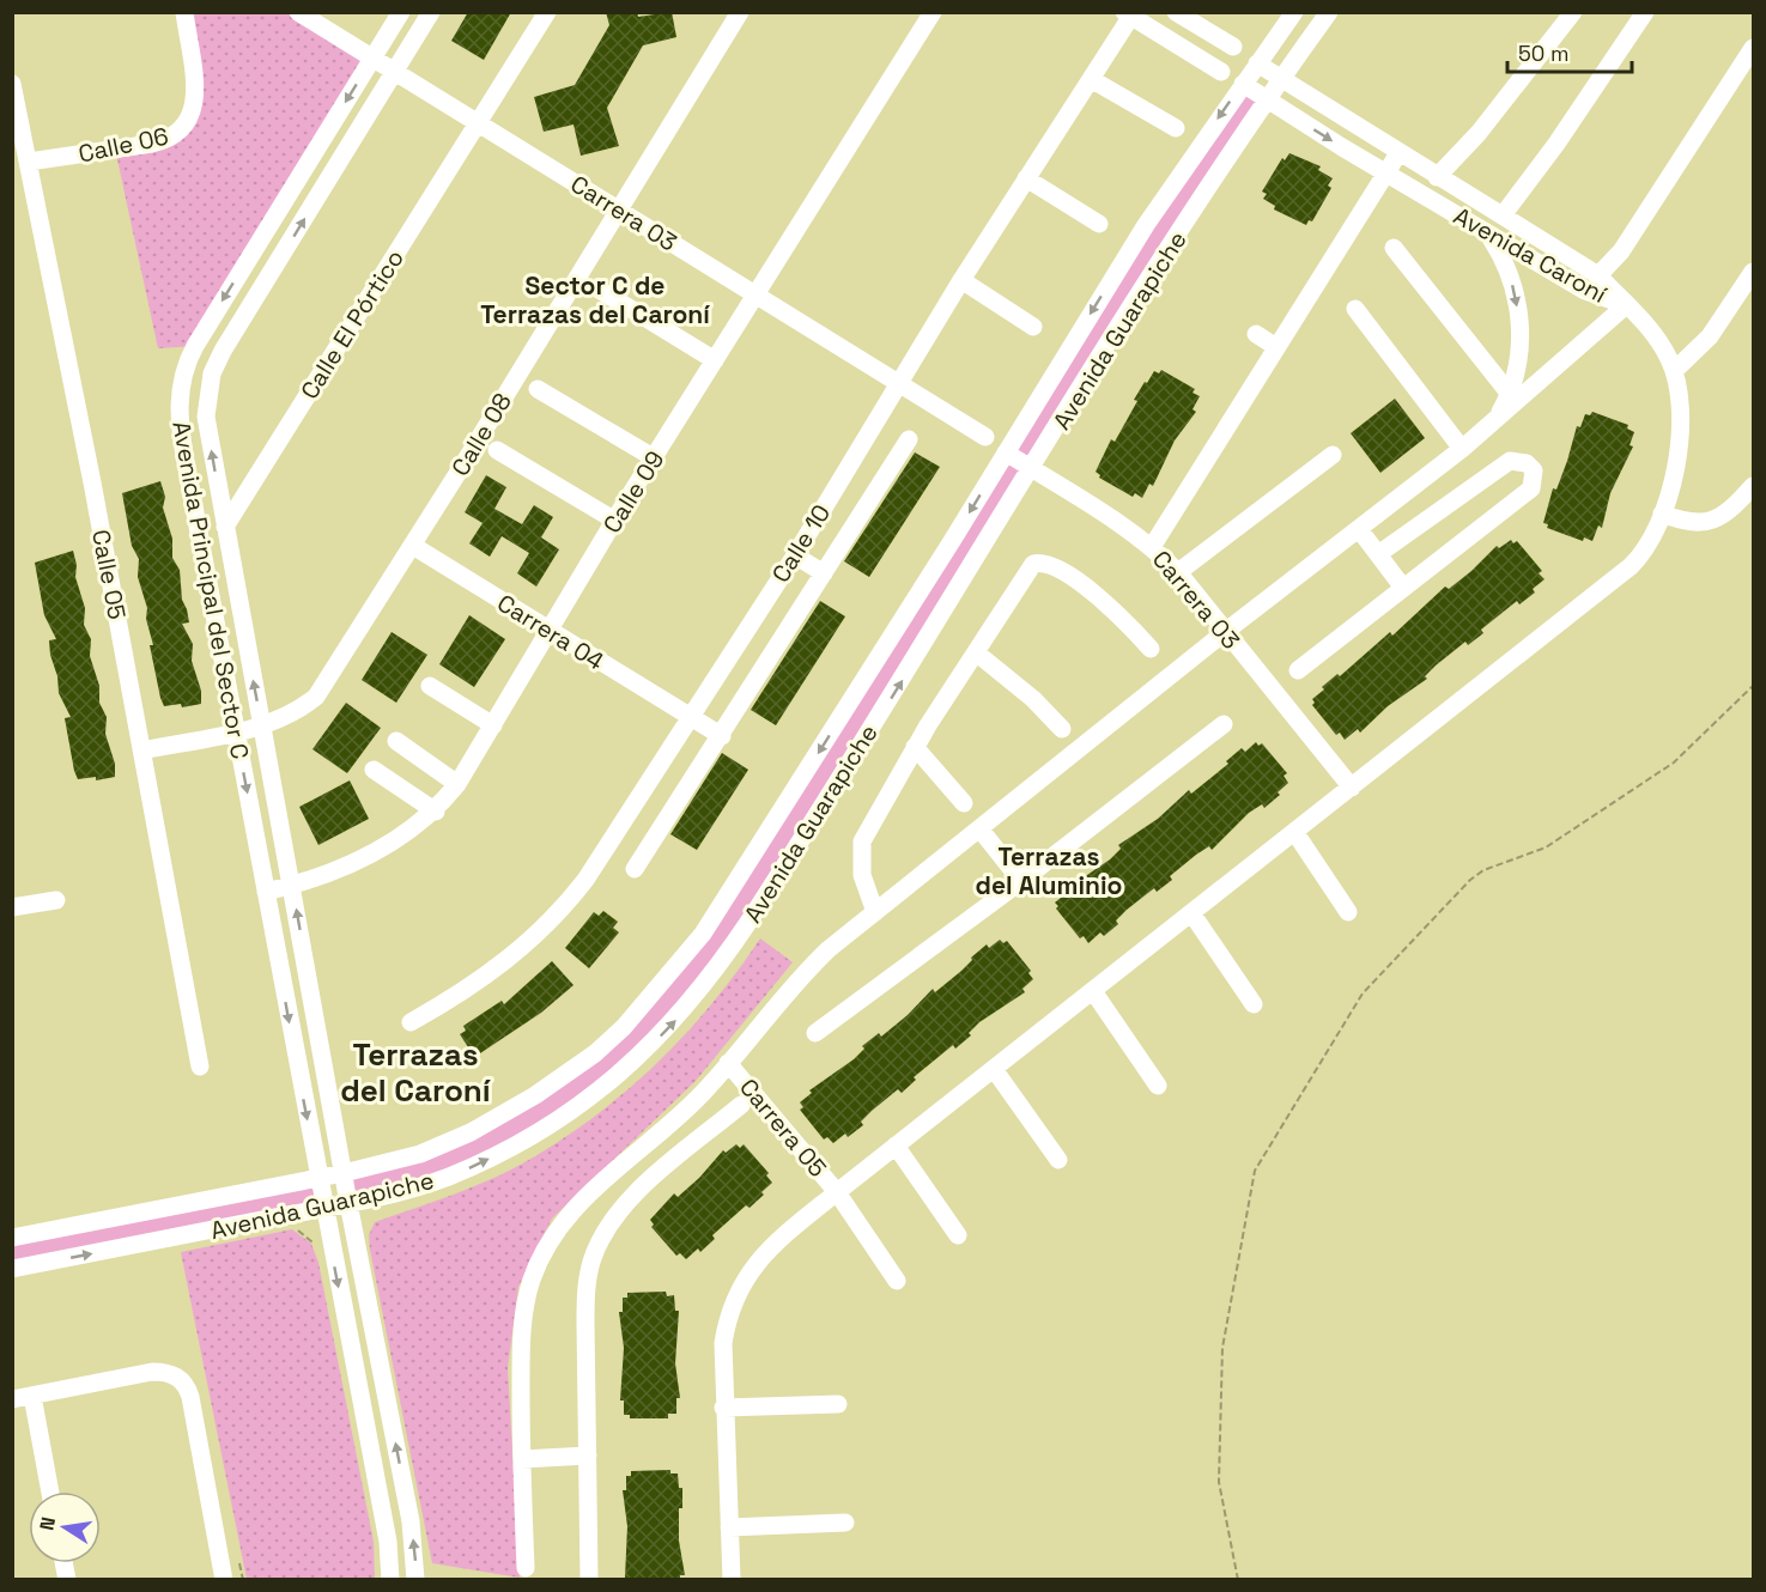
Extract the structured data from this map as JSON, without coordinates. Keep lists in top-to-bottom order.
{
  "streets": {
    "street": [
      "Calle 06",
      "Carrera 03",
      "Avenida Caroní",
      "Calle El Pórtico",
      "Avenida Guarapiche",
      "Calle 08",
      "Calle 09",
      "Calle 10",
      "Calle 05",
      "Avenida Principal del Sector C",
      "Carrera 04",
      "Carrera 05"
    ]
  },
  "crossings": [
    ["Calle 06", "Calle 05"],
    ["Carrera 03", "Calle El Pórtico"],
    ["Carrera 03", "Avenida Guarapiche"],
    ["Carrera 03", "Calle 08"],
    ["Carrera 03", "Calle 09"],
    ["Carrera 03", "Calle 10"],
    ["Carrera 03", "Avenida Principal del Sector C"],
    ["Avenida Caroní", "Avenida Guarapiche"],
    ["Calle El Pórtico", "Avenida Principal del Sector C"],
    ["Avenida Guarapiche", "Avenida Principal del Sector C"],
    ["Calle 08", "Calle 05"],
    ["Calle 08", "Avenida Principal del Sector C"],
    ["Calle 08", "Carrera 04"],
    ["Calle 09", "Avenida Principal del Sector C"],
    ["Calle 09", "Carrera 04"],
    ["Calle 10", "Carrera 04"]
  ],
  "districts": ["Sector C de Terrazas del Caroní", "Terrazas del Aluminio", "Terrazas del Caroní"],
  "scale_bar": "50 m",
  "north": "left"
}
